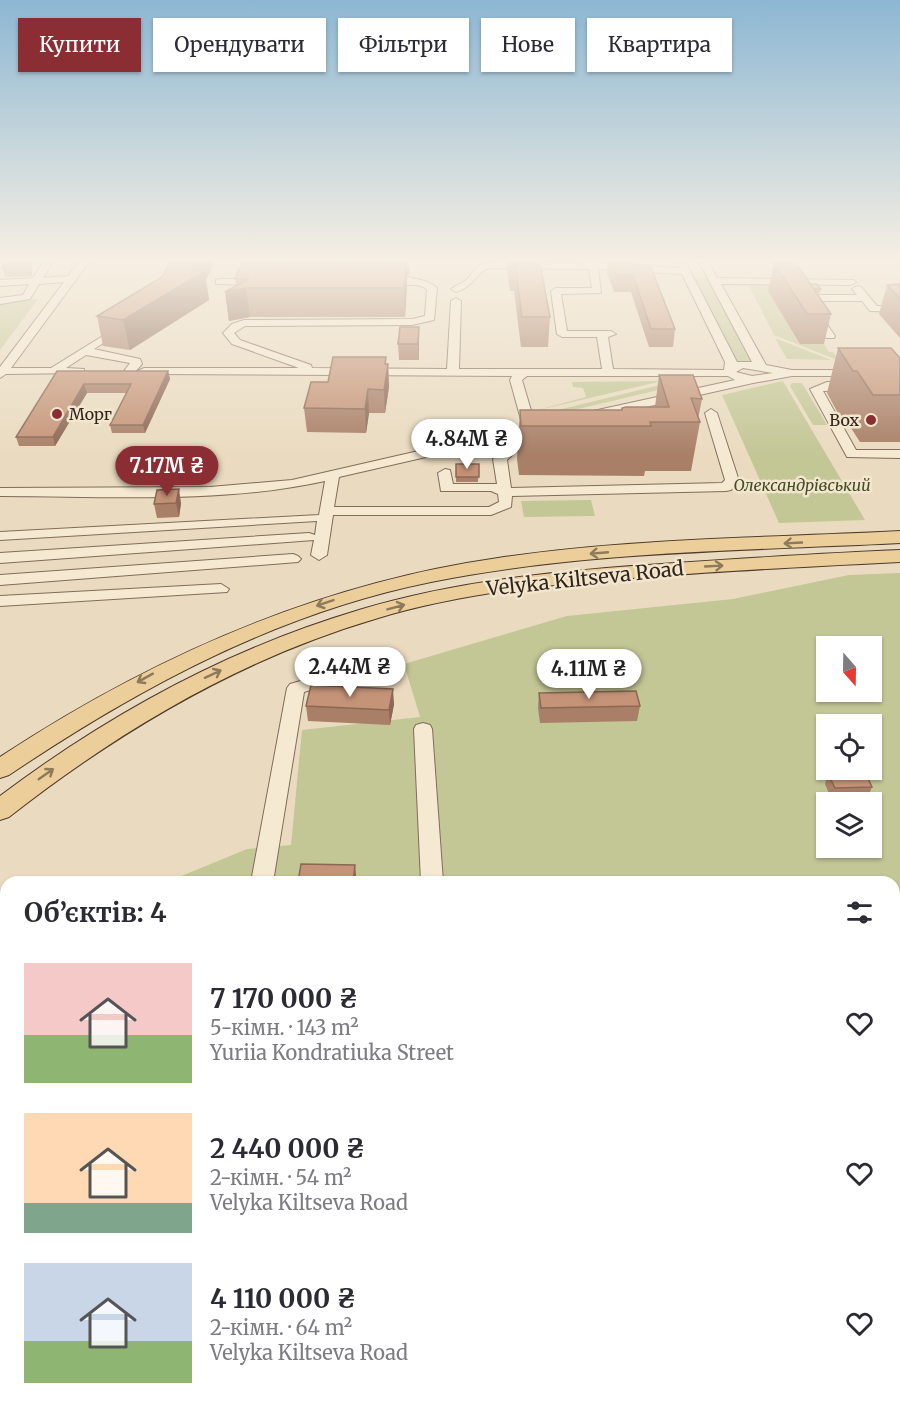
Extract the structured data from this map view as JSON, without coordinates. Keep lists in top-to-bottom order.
{
  "streets": {
    "main road": ["Velyka Kiltseva Road"]
  },
  "parks": ["Олександрівський"],
  "places": ["Морг", "Box"],
  "north": "bottom",
  "page": {
    "chip": [
      "Купити",
      "Орендувати",
      "Фільтри",
      "Нове",
      "Квартира"
    ],
    "price": [
      "4.84M ₴",
      "7.17M ₴",
      "2.44M ₴",
      "4.11M ₴"
    ],
    "heading": "Об’єктів: 4",
    "list": [
      {
        "name": "7 170 000 ₴",
        "note": "5-кімн. · 143 m² · Yuriia Kondratiuka Street"
      },
      {
        "name": "2 440 000 ₴",
        "note": "2-кімн. · 54 m² · Velyka Kiltseva Road"
      },
      {
        "name": "4 110 000 ₴",
        "note": "2-кімн. · 64 m² · Velyka Kiltseva Road"
      }
    ]
  }
}
